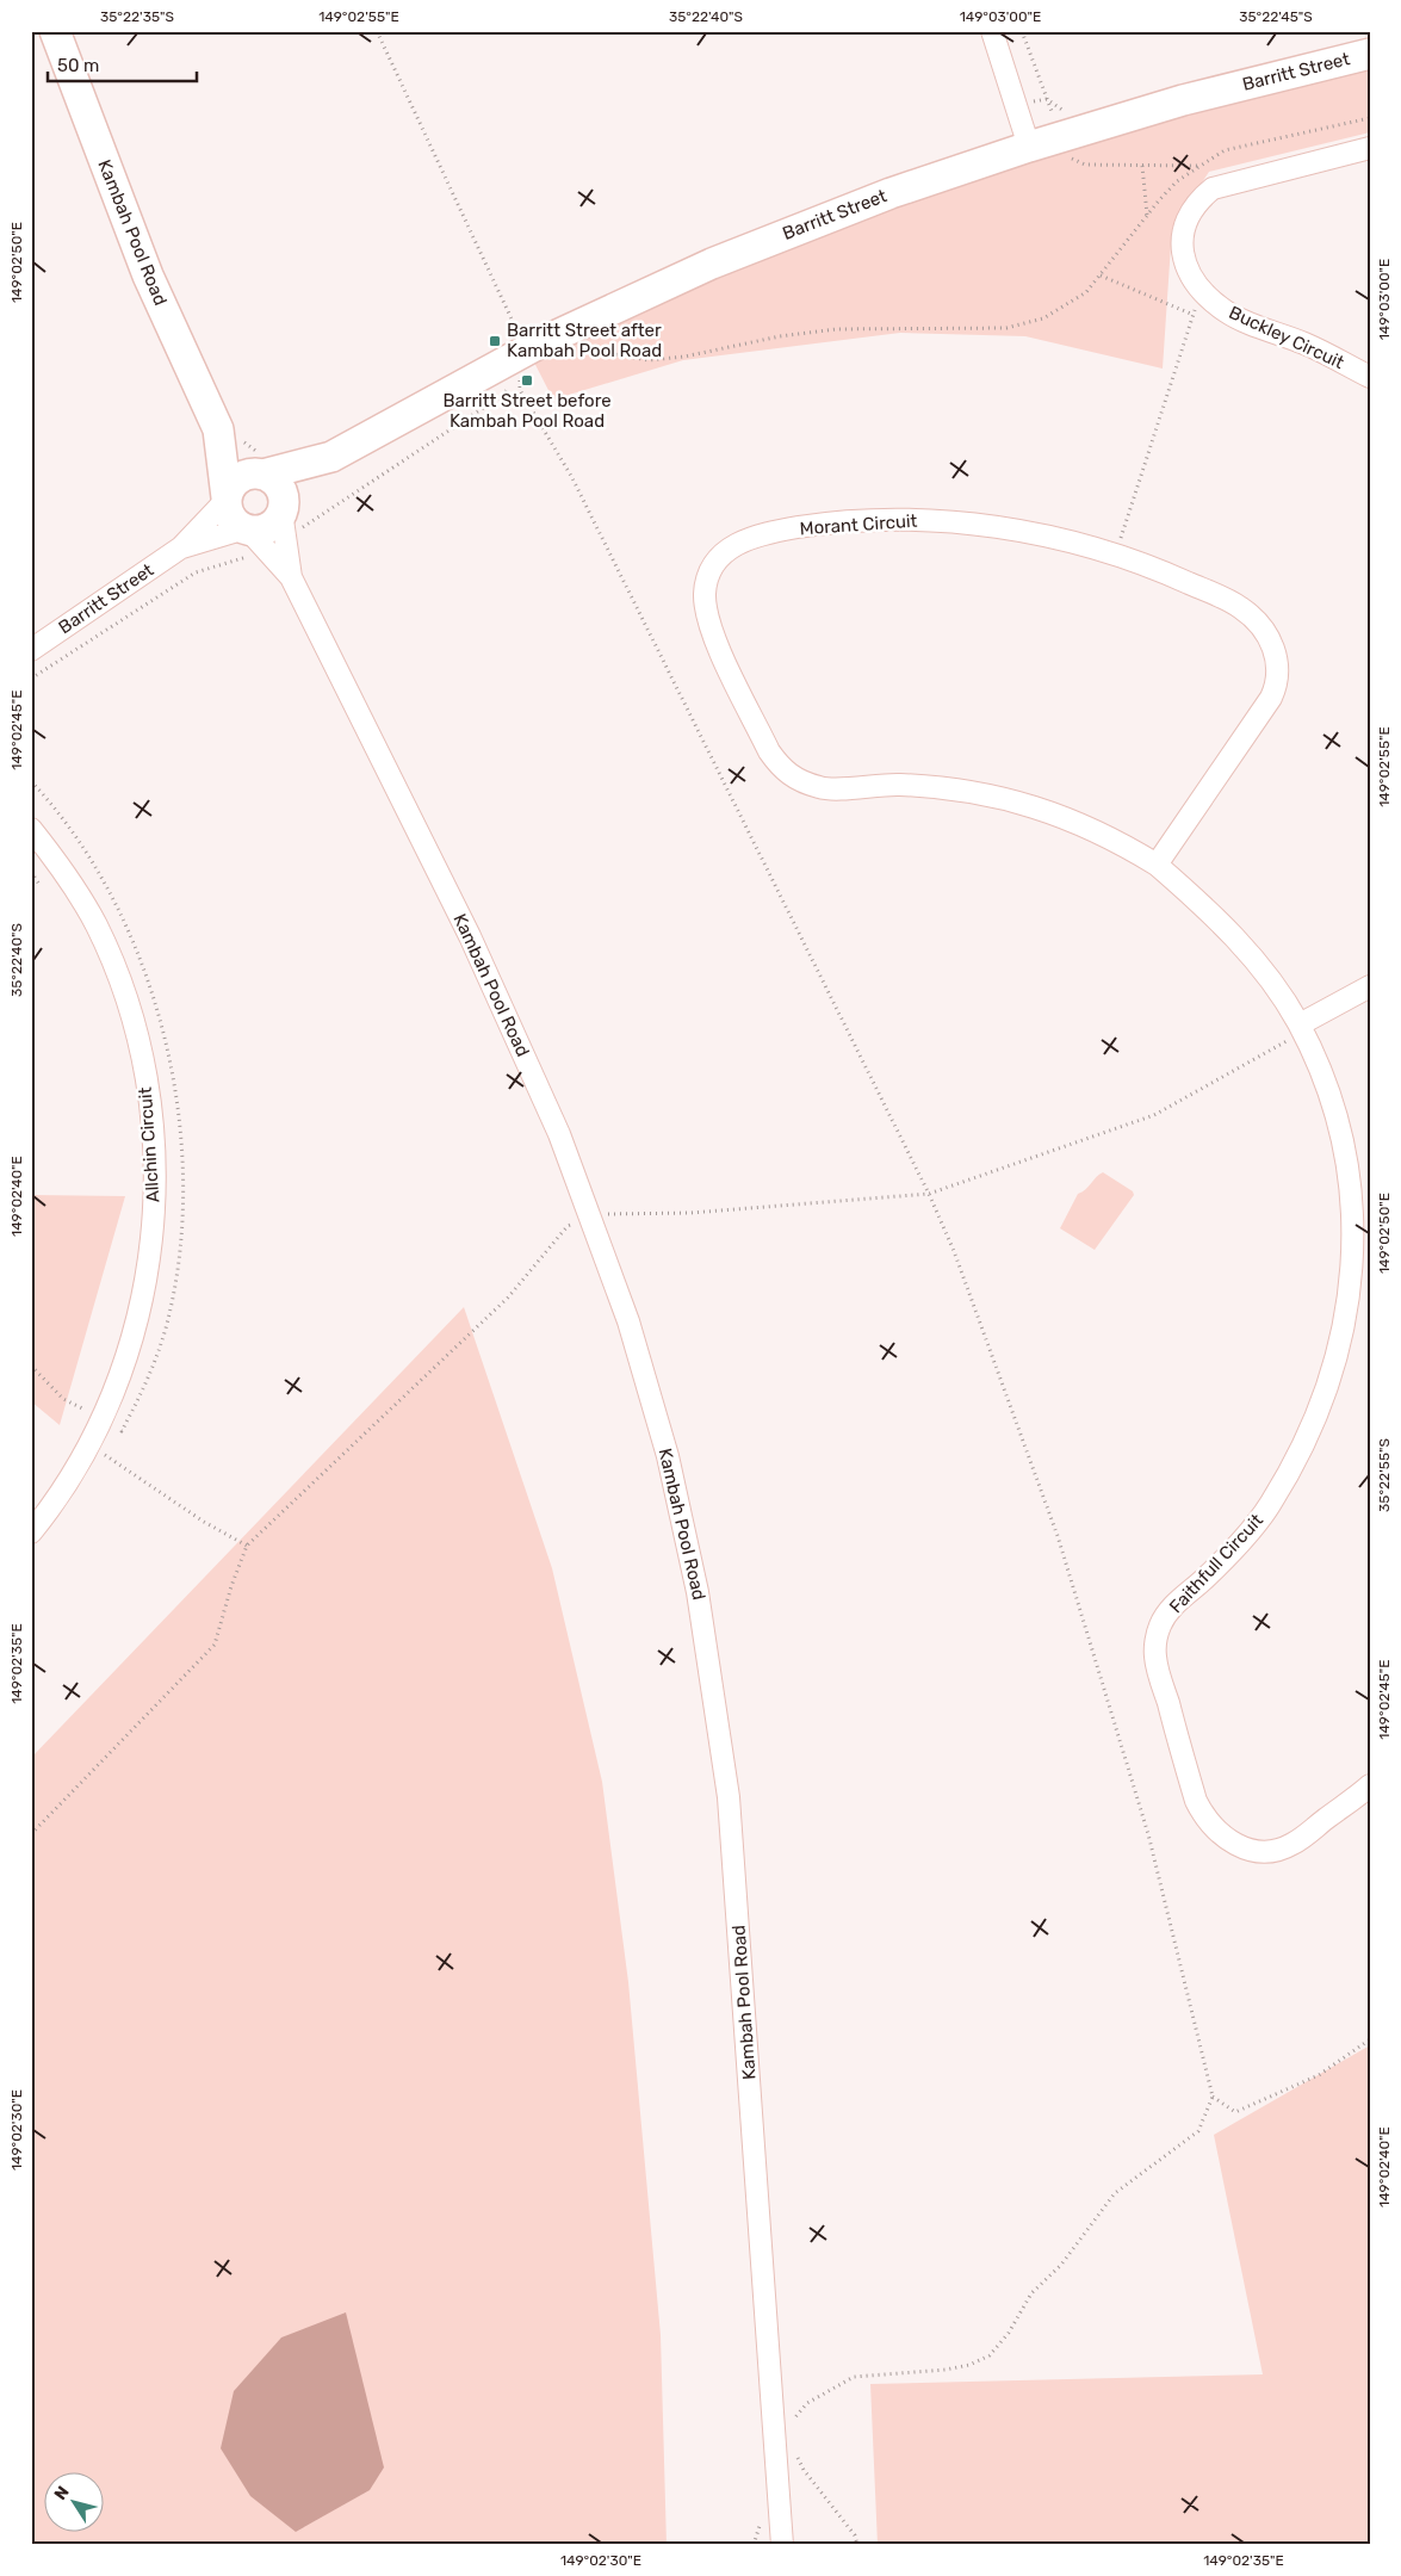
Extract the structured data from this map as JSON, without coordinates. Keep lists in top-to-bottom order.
{
  "streets": {
    "street": [
      "Barritt Street",
      "Kambah Pool Road",
      "Buckley Circuit",
      "Morant Circuit",
      "Allchin Circuit",
      "Faithfull Circuit"
    ]
  },
  "crossings": [
    ["Barritt Street", "Kambah Pool Road"],
    ["Morant Circuit", "Faithfull Circuit"]
  ],
  "places": {
    "transit": ["Barritt Street after Kambah Pool Road", "Barritt Street before Kambah Pool Road"]
  },
  "scale_bar": "50 m",
  "north": "top left",
  "coordinates": [
    "35°22'35\"S",
    "149°02'55\"E",
    "35°22'40\"S",
    "149°03'00\"E",
    "35°22'45\"S",
    "149°02'50\"E",
    "149°02'45\"E",
    "149°02'40\"E",
    "35°22'55\"S",
    "149°02'35\"E",
    "149°02'30\"E"
  ]
}
